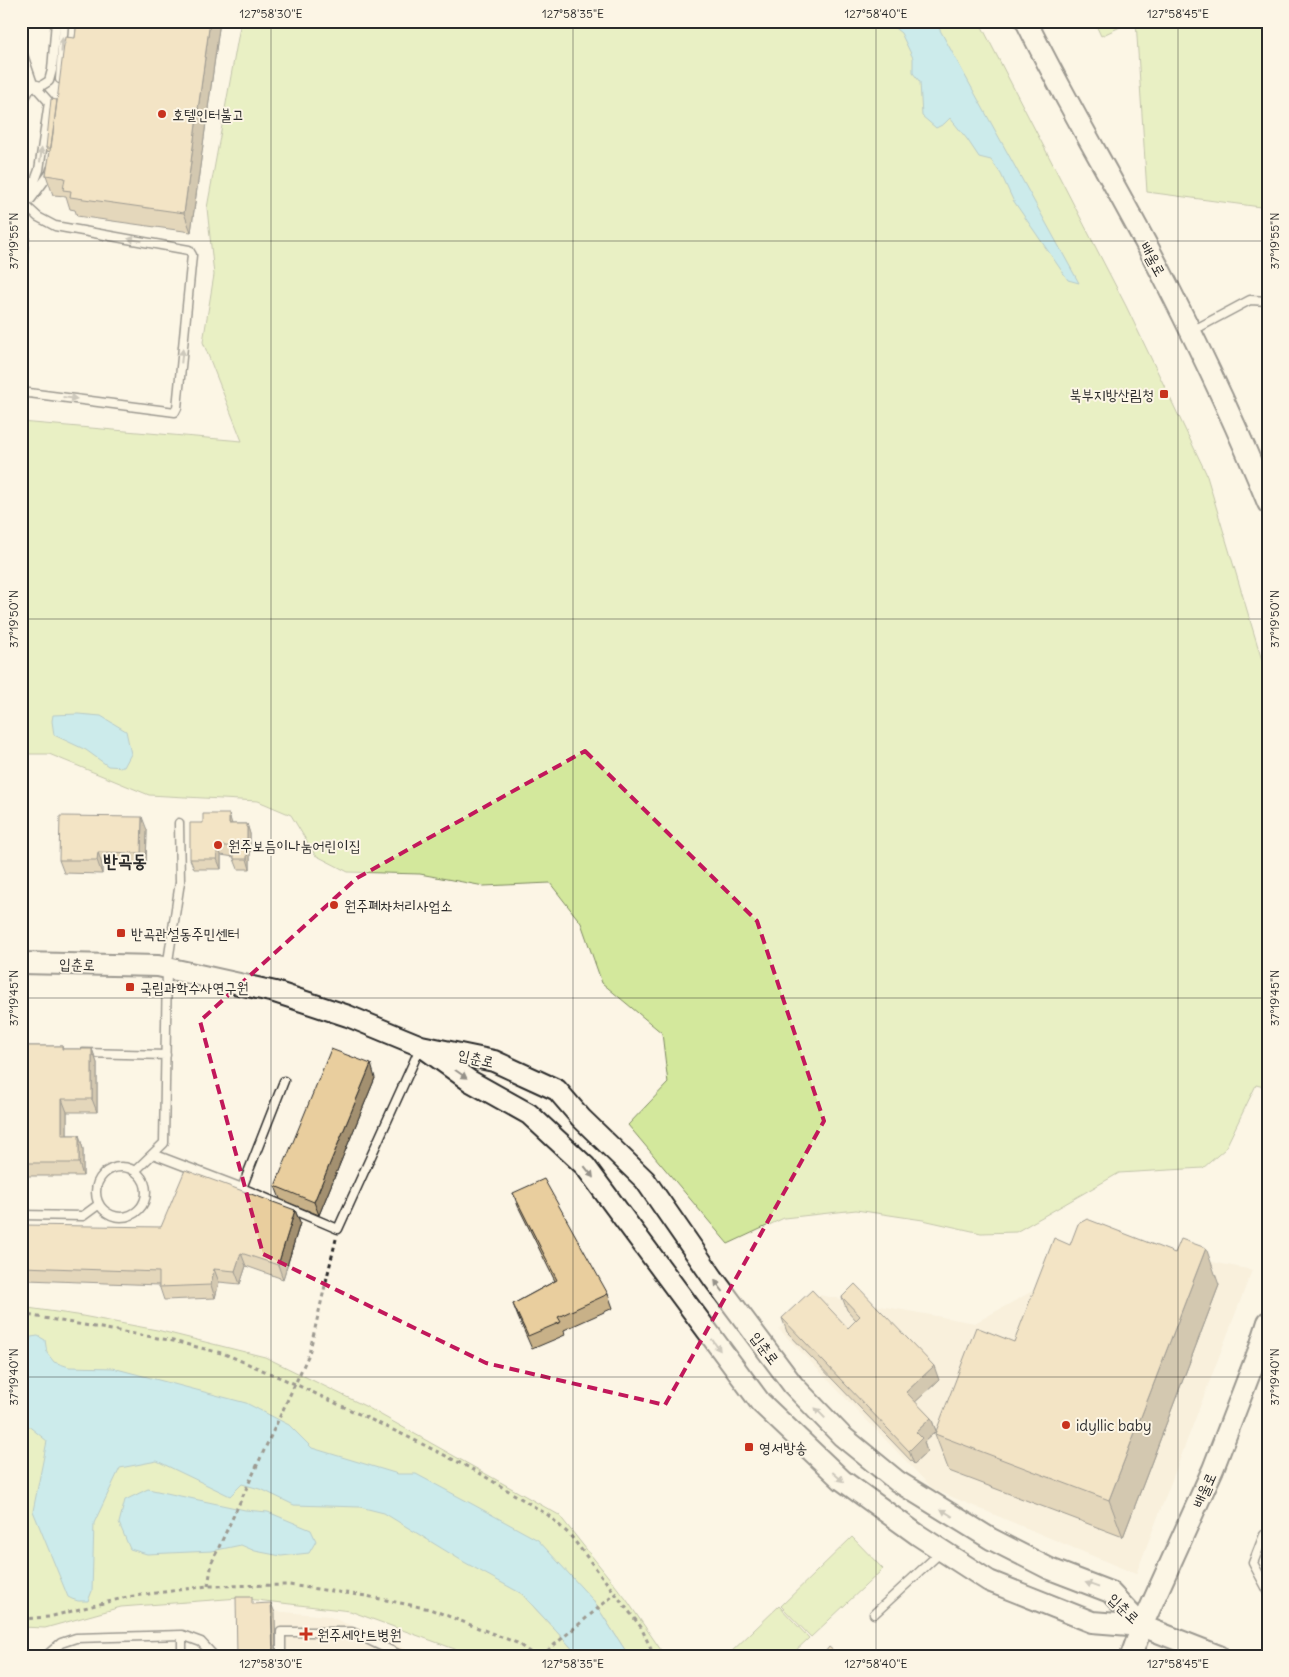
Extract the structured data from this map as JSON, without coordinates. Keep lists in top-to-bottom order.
{
  "streets": {
    "street": ["배울로", "입춘로"]
  },
  "crossings": [
    ["배울로", "입춘로"]
  ],
  "districts": ["반곡동"],
  "places": {
    "other": [
      "호텔인터불고",
      "원주보듬이나눔어린이집",
      "원주폐차처리사업소",
      "idyllic baby"
    ],
    "transit": [
      "북부지방산림청",
      "반곡관설동주민센터",
      "국립과학수사연구원",
      "영서방송"
    ],
    "health": ["원주세안트병원"]
  },
  "coordinates": [
    "127°58'30\"E",
    "127°58'35\"E",
    "127°58'40\"E",
    "127°58'45\"E",
    "37°19'55\"N",
    "37°19'50\"N",
    "37°19'45\"N",
    "37°19'40\"N"
  ]
}
